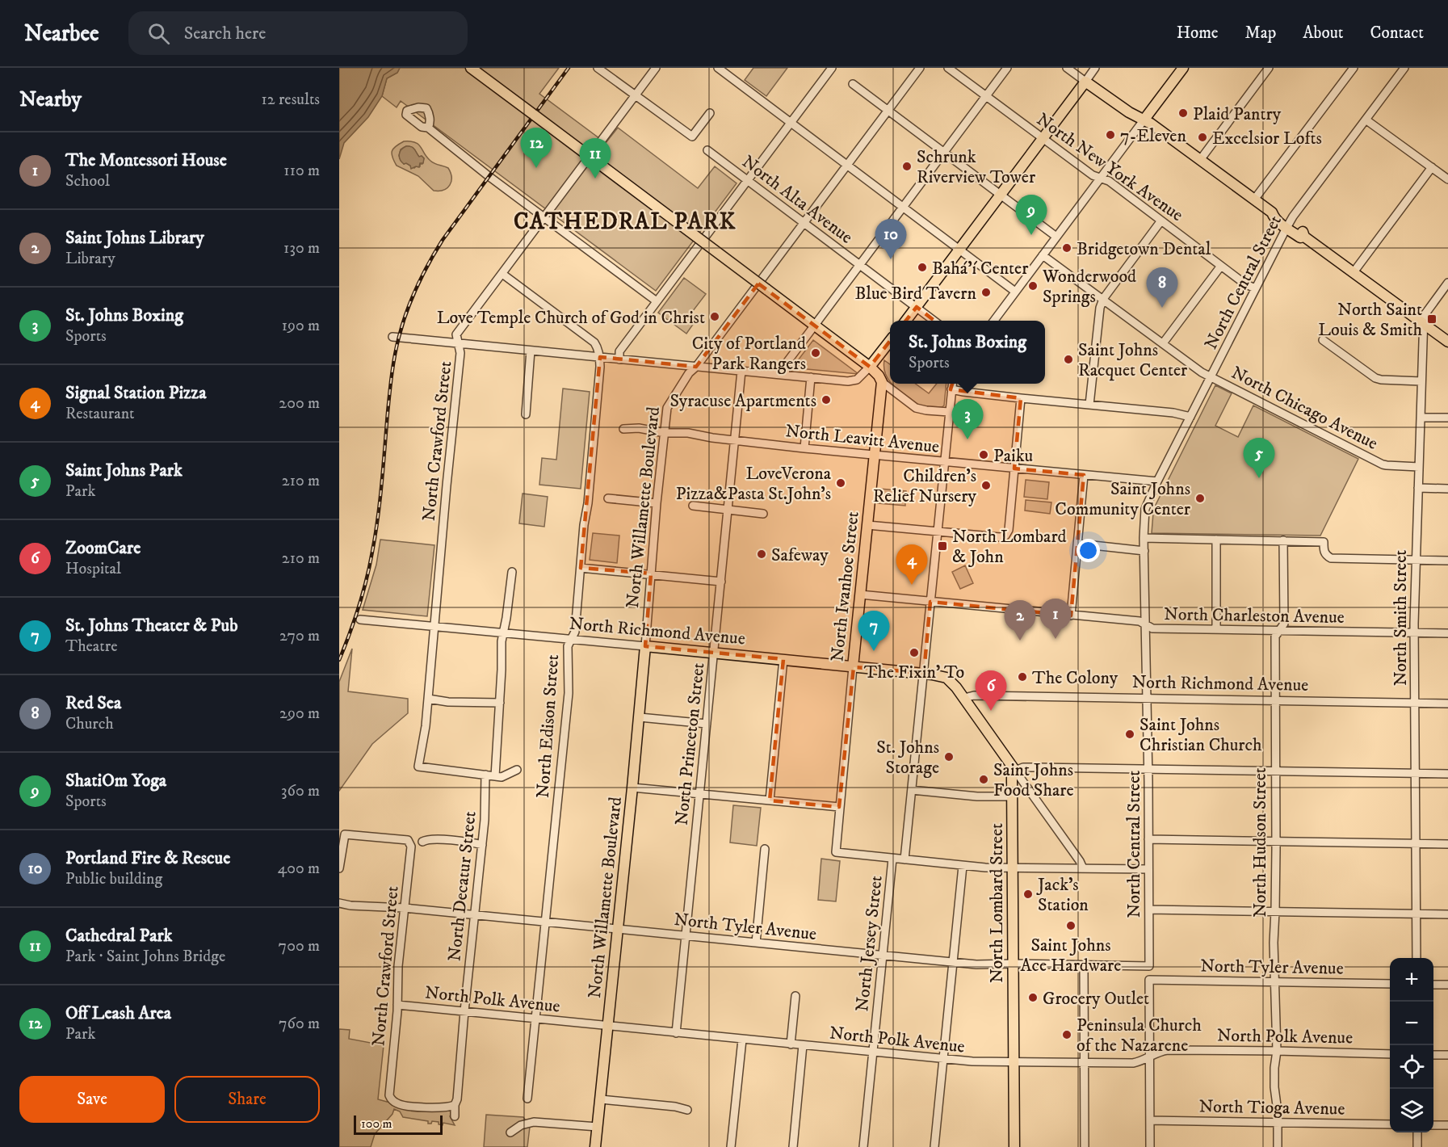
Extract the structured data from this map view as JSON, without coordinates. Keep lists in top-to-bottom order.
{
  "streets": {
    "main road": [
      "North Willamette Boulevard",
      "North Ivanhoe Street",
      "North Richmond Avenue",
      "North Lombard Street"
    ],
    "street": [
      "North New York Avenue",
      "North Alta Avenue",
      "North Central Street",
      "North Chicago Avenue",
      "North Leavitt Avenue",
      "North Crawford Street",
      "North Charleston Avenue",
      "North Smith Street",
      "North Edison Street",
      "North Princeton Street",
      "North Hudson Street",
      "North Decatur Street",
      "North Tyler Avenue",
      "North Jersey Street",
      "North Polk Avenue",
      "North Tioga Avenue"
    ]
  },
  "crossings": [
    ["North New York Avenue", "North Central Street"],
    ["North Alta Avenue", "North Willamette Boulevard"],
    ["North Central Street", "North Chicago Avenue"],
    ["North Central Street", "North Leavitt Avenue"],
    ["North Central Street", "North Charleston Avenue"],
    ["North Central Street", "North Richmond Avenue"],
    ["North Central Street", "North Tyler Avenue"],
    ["North Chicago Avenue", "North Smith Street"],
    ["North Leavitt Avenue", "North Willamette Boulevard"],
    ["North Leavitt Avenue", "North Ivanhoe Street"],
    ["North Leavitt Avenue", "North Princeton Street"],
    ["North Crawford Street", "North Richmond Avenue"],
    ["North Crawford Street", "North Decatur Street"],
    ["North Crawford Street", "North Tyler Avenue"],
    ["North Crawford Street", "North Polk Avenue"],
    ["North Willamette Boulevard", "North Richmond Avenue"],
    ["North Willamette Boulevard", "North Tyler Avenue"],
    ["North Willamette Boulevard", "North Polk Avenue"],
    ["North Ivanhoe Street", "North Charleston Avenue"],
    ["North Ivanhoe Street", "North Richmond Avenue"],
    ["North Ivanhoe Street", "North Jersey Street"],
    ["North Charleston Avenue", "North Smith Street"],
    ["North Charleston Avenue", "North Hudson Street"],
    ["North Smith Street", "North Richmond Avenue"],
    ["North Richmond Avenue", "North Edison Street"],
    ["North Richmond Avenue", "North Princeton Street"],
    ["North Richmond Avenue", "North Hudson Street"],
    ["North Richmond Avenue", "North Jersey Street"],
    ["North Edison Street", "North Tyler Avenue"],
    ["North Edison Street", "North Polk Avenue"],
    ["North Princeton Street", "North Tyler Avenue"],
    ["North Princeton Street", "North Polk Avenue"],
    ["North Hudson Street", "North Tyler Avenue"],
    ["North Hudson Street", "North Polk Avenue"],
    ["North Hudson Street", "North Tioga Avenue"],
    ["North Decatur Street", "North Tyler Avenue"],
    ["North Decatur Street", "North Polk Avenue"],
    ["North Lombard Street", "North Tyler Avenue"],
    ["North Lombard Street", "North Polk Avenue"],
    ["North Tyler Avenue", "North Jersey Street"],
    ["North Tyler Avenue", "North Polk Avenue"],
    ["North Jersey Street", "North Polk Avenue"]
  ],
  "districts": ["CATHEDRAL PARK"],
  "places": {
    "other": [
      "Plaid Pantry",
      "7-Eleven",
      "Excelsior Lofts",
      "Schrunk Riverview Tower",
      "Bridgetown Dental",
      "Bahá’í Center",
      "Wonderwood Springs",
      "Blue Bird Tavern",
      "Love Temple Church of God in Christ",
      "City of Portland Park Rangers",
      "Saint Johns Racquet Center",
      "Syracuse Apartments",
      "Paiku",
      "LoveVerona Pizza&Pasta St.John’s",
      "Children's Relief Nursery",
      "Saint Johns Community Center",
      "Safeway",
      "The Fixin' To",
      "The Colony",
      "Saint Johns Christian Church",
      "St. Johns Storage",
      "Saint Johns Food Share",
      "Jack's Station",
      "Saint Johns Ace Hardware",
      "Grocery Outlet",
      "Peninsula Church of the Nazarene"
    ],
    "transit": ["North Saint Louis & Smith", "North Lombard & John"]
  },
  "scale_bar": "100 m",
  "page": {
    "header": "Nearbee",
    "search": "Search here",
    "nav": [
      "Home",
      "Map",
      "About",
      "Contact"
    ],
    "heading": ["Nearby", "12 results"],
    "pins": [
      "12",
      "11",
      "9",
      "10",
      "8",
      "3",
      "5",
      "4",
      "1",
      "2",
      "7",
      "6"
    ],
    "list": [
      {
        "mark": "1",
        "name": "The Montessori House",
        "note": "School",
        "value": "110 m"
      },
      {
        "mark": "2",
        "name": "Saint Johns Library",
        "note": "Library",
        "value": "130 m"
      },
      {
        "mark": "3",
        "name": "St. Johns Boxing",
        "note": "Sports",
        "value": "190 m"
      },
      {
        "mark": "4",
        "name": "Signal Station Pizza",
        "note": "Restaurant",
        "value": "200 m"
      },
      {
        "mark": "5",
        "name": "Saint Johns Park",
        "note": "Park",
        "value": "210 m"
      },
      {
        "mark": "6",
        "name": "ZoomCare",
        "note": "Hospital",
        "value": "210 m"
      },
      {
        "mark": "7",
        "name": "St. Johns Theater & Pub",
        "note": "Theatre",
        "value": "270 m"
      },
      {
        "mark": "8",
        "name": "Red Sea",
        "note": "Church",
        "value": "290 m"
      },
      {
        "mark": "9",
        "name": "ShatiOm Yoga",
        "note": "Sports",
        "value": "360 m"
      },
      {
        "mark": "10",
        "name": "Portland Fire & Rescue",
        "note": "Public building",
        "value": "400 m"
      },
      {
        "mark": "11",
        "name": "Cathedral Park",
        "note": "Park · Saint Johns Bridge",
        "value": "700 m"
      },
      {
        "mark": "12",
        "name": "Off Leash Area",
        "note": "Park",
        "value": "760 m"
      }
    ],
    "popup": ["St. Johns Boxing", "Sports"],
    "map_buttons": ["+", "−"],
    "buttons": ["Save", "Share"],
    "scale": "100 m"
  }
}
